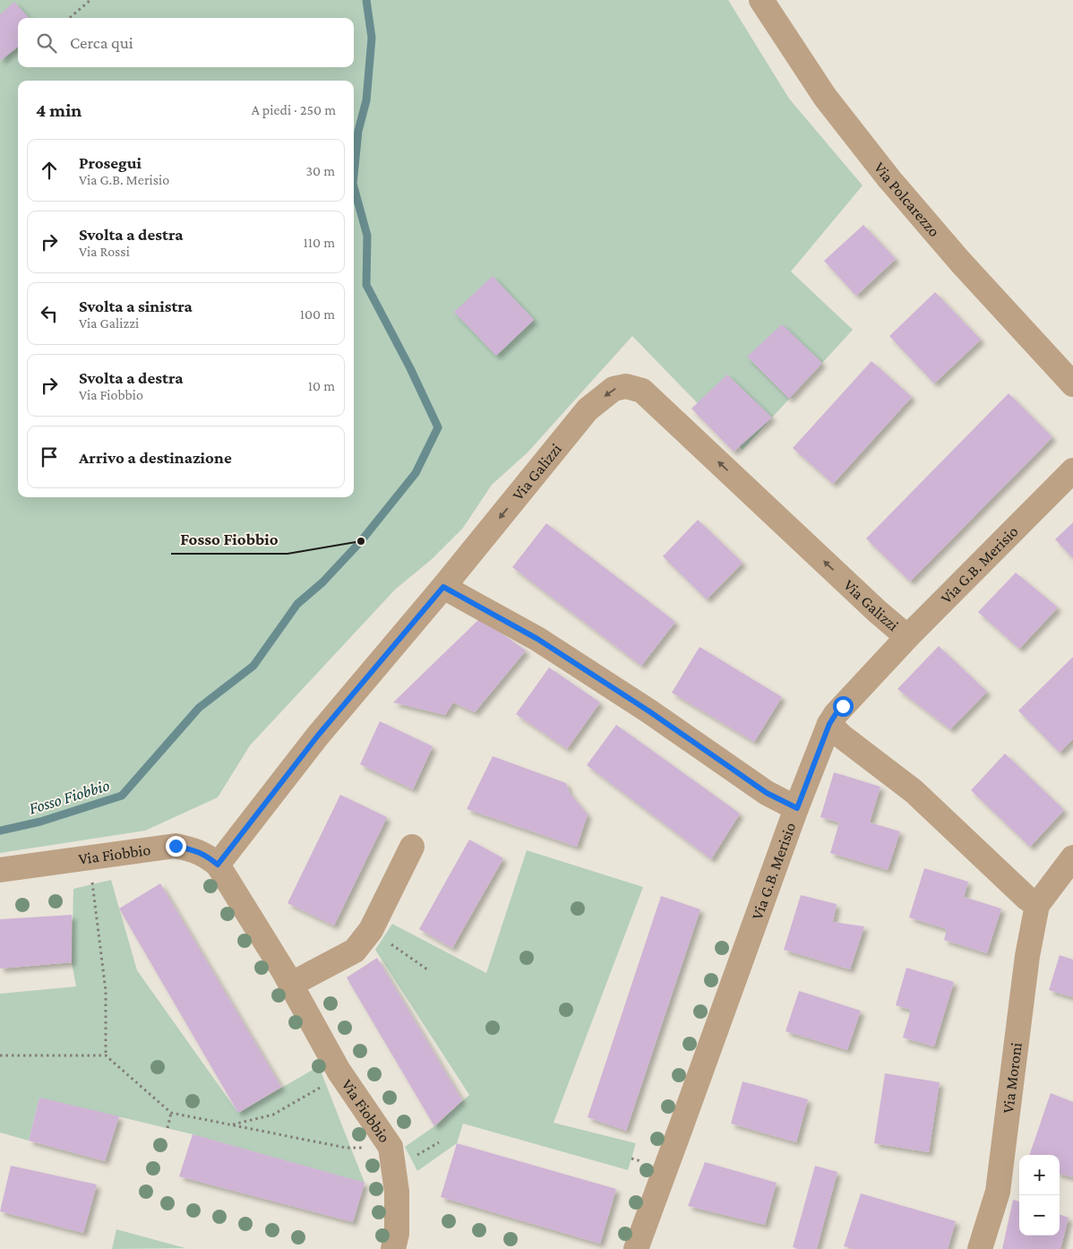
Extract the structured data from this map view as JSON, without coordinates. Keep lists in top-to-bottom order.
{
  "streets": {
    "street": [
      "Via Polcarezzo",
      "Via Galizzi",
      "Via G.B. Merisio",
      "Via Fiobbio",
      "Via Moroni"
    ]
  },
  "crossings": [
    ["Via Galizzi", "Via G.B. Merisio"],
    ["Via Galizzi", "Via Fiobbio"]
  ],
  "water": ["Fosso Fiobbio"],
  "places": ["Fosso Fiobbio"],
  "page": {
    "search": "Cerca qui",
    "heading": ["4 min", "A piedi · 250 m"],
    "list": [
      ["Prosegui", "Via G.B. Merisio", "30 m"],
      ["Svolta a destra", "Via Rossi", "110 m"],
      ["Svolta a sinistra", "Via Galizzi", "100 m"],
      ["Svolta a destra", "Via Fiobbio", "10 m"],
      "Arrivo a destinazione"
    ],
    "map_buttons": ["+", "−"]
  }
}
